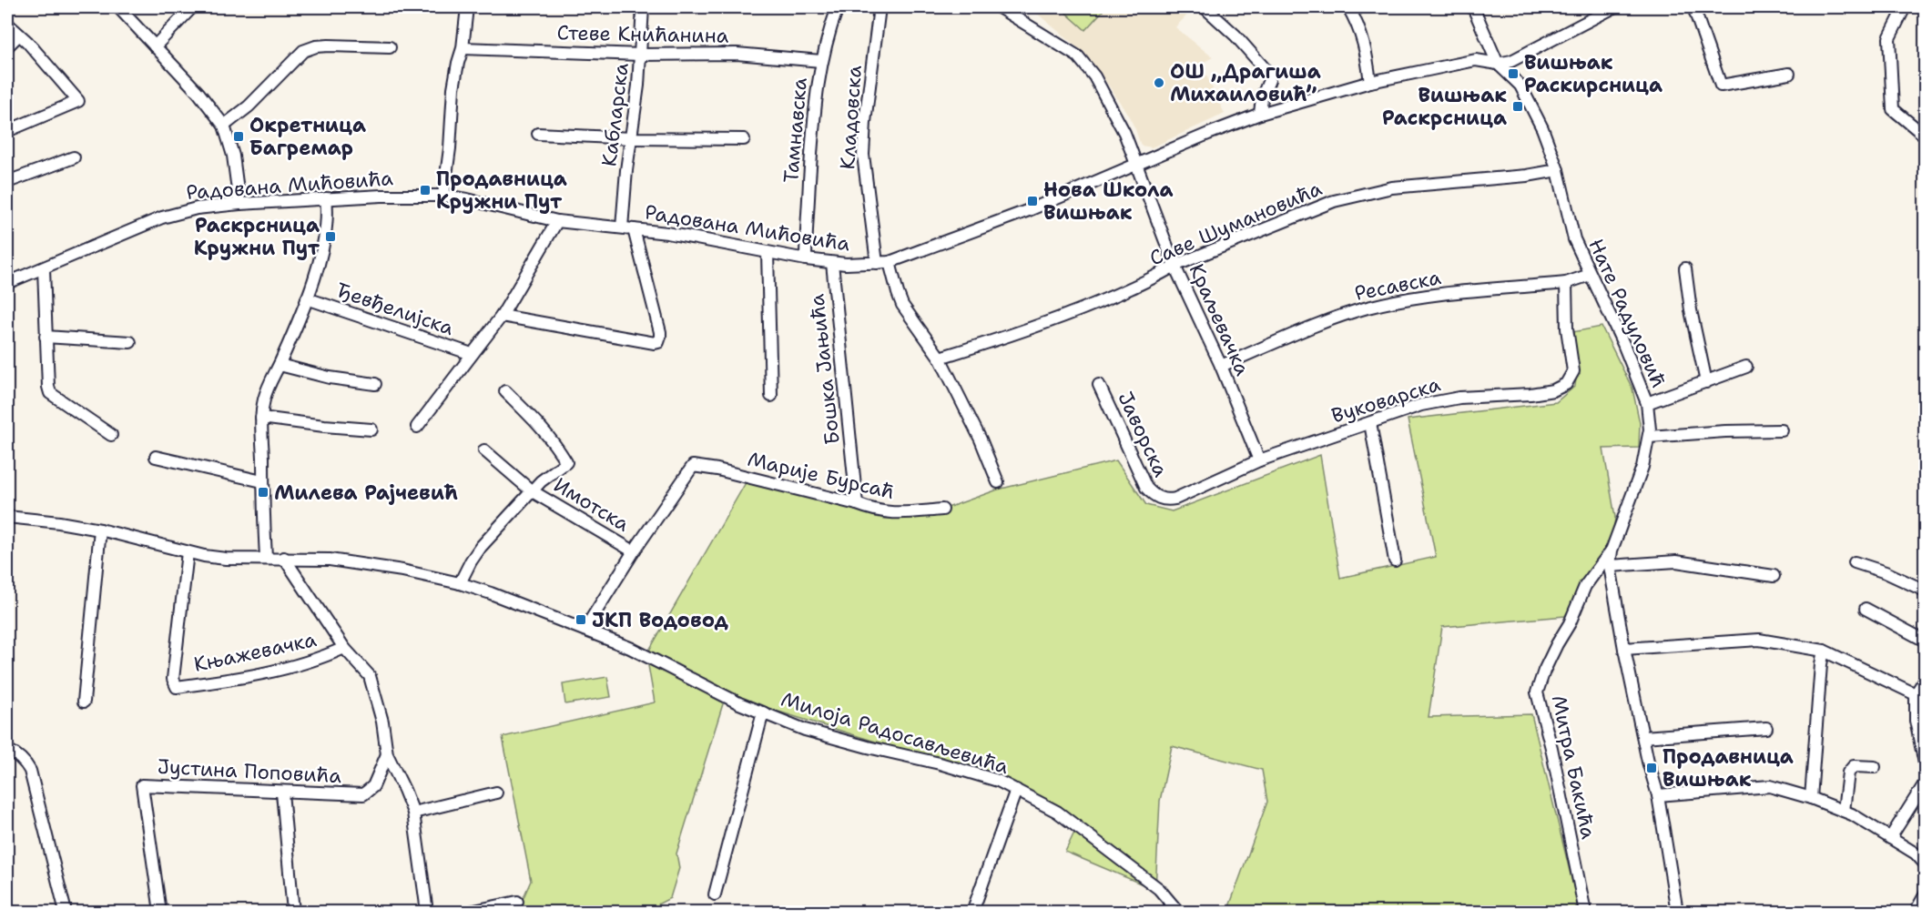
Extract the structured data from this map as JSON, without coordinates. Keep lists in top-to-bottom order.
{
  "streets": {
    "street": [
      "Стеве Книћанина",
      "Кабларска",
      "Кладовска",
      "Тамнавска",
      "Радована Мићовића",
      "Саве Шумановића",
      "Ресавска",
      "Ђевђелијска",
      "Нате Радуловић",
      "Краљевачка",
      "Бошка Јањића",
      "Вуковарска",
      "Јаворска",
      "Марије Бурсаћ",
      "Имотска",
      "Књажевачка",
      "Милоја Радосављевића",
      "Митра Бакића",
      "Јустина Поповића"
    ]
  },
  "crossings": [
    ["Стеве Книћанина", "Кабларска"],
    ["Стеве Книћанина", "Тамнавска"],
    ["Кабларска", "Радована Мићовића"],
    ["Кладовска", "Радована Мићовића"],
    ["Тамнавска", "Радована Мићовића"],
    ["Радована Мићовића", "Нате Радуловић"],
    ["Радована Мићовића", "Краљевачка"],
    ["Радована Мићовића", "Бошка Јањића"],
    ["Саве Шумановића", "Нате Радуловић"],
    ["Саве Шумановића", "Краљевачка"],
    ["Ресавска", "Нате Радуловић"],
    ["Ресавска", "Краљевачка"],
    ["Ресавска", "Вуковарска"],
    ["Нате Радуловић", "Митра Бакића"],
    ["Краљевачка", "Вуковарска"],
    ["Бошка Јањића", "Марије Бурсаћ"],
    ["Вуковарска", "Јаворска"],
    ["Марије Бурсаћ", "Имотска"],
    ["Књажевачка", "Милоја Радосављевића"]
  ],
  "places": {
    "transit": [
      "Вишњак Раскирсница",
      "Вишњак Раскрсница",
      "Окретница Багремар",
      "Продавница Кружни Пут",
      "Нова Школа Вишњак",
      "Раскрсница Кружни Пут",
      "Милева Рајчевић",
      "ЈКП Водовод",
      "Продавница Вишњак"
    ],
    "other": ["ОШ „Драгиша Михаиловић”"]
  }
}
